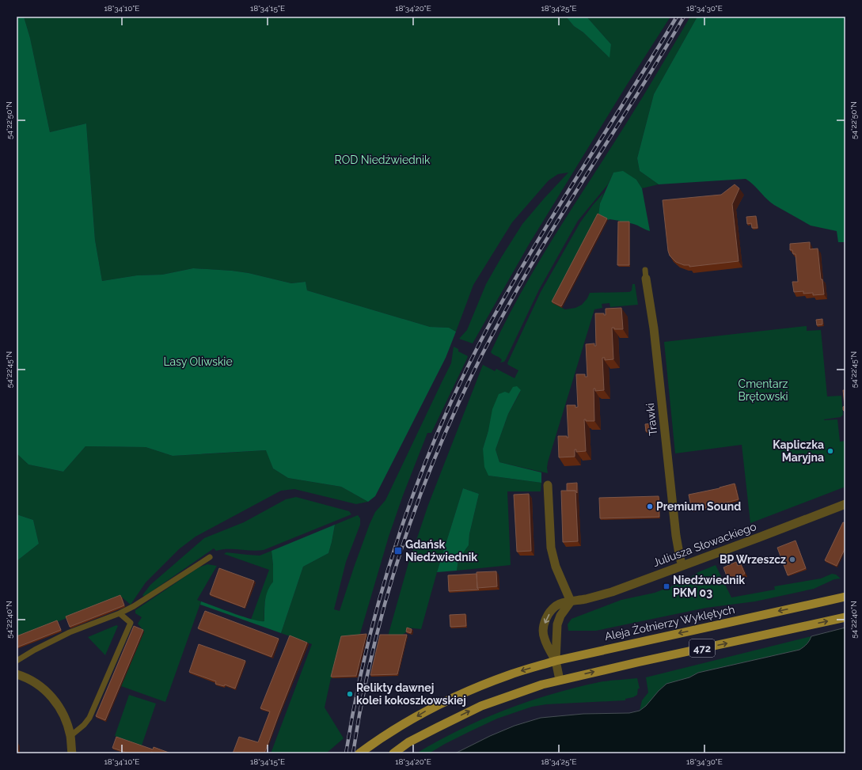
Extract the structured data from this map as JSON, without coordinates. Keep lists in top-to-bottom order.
{
  "streets": {
    "main road": ["Aleja Żołnierzy Wyklętych", "472"],
    "street": ["Trawki", "Juliusza Słowackiego"]
  },
  "crossings": [
    ["Trawki", "Juliusza Słowackiego"],
    ["Juliusza Słowackiego", "Aleja Żołnierzy Wyklętych"],
    ["Juliusza Słowackiego", "472"],
    ["Aleja Żołnierzy Wyklętych", "472"]
  ],
  "parks": ["ROD Niedźwiednik", "Lasy Oliwskie", "Cmentarz Brętowski"],
  "places": {
    "other": [
      "Kapliczka Maryjna",
      "Premium Sound",
      "BP Wrzeszcz",
      "Relikty dawnej kolei kokoszkowskiej"
    ],
    "transit": ["Gdańsk Niedźwiednik", "Niedźwiednik PKM 03"]
  },
  "coordinates": [
    "18°34'10\"E",
    "18°34'15\"E",
    "18°34'20\"E",
    "18°34'25\"E",
    "18°34'30\"E",
    "54°22'50\"N",
    "54°22'45\"N",
    "54°22'40\"N"
  ]
}
